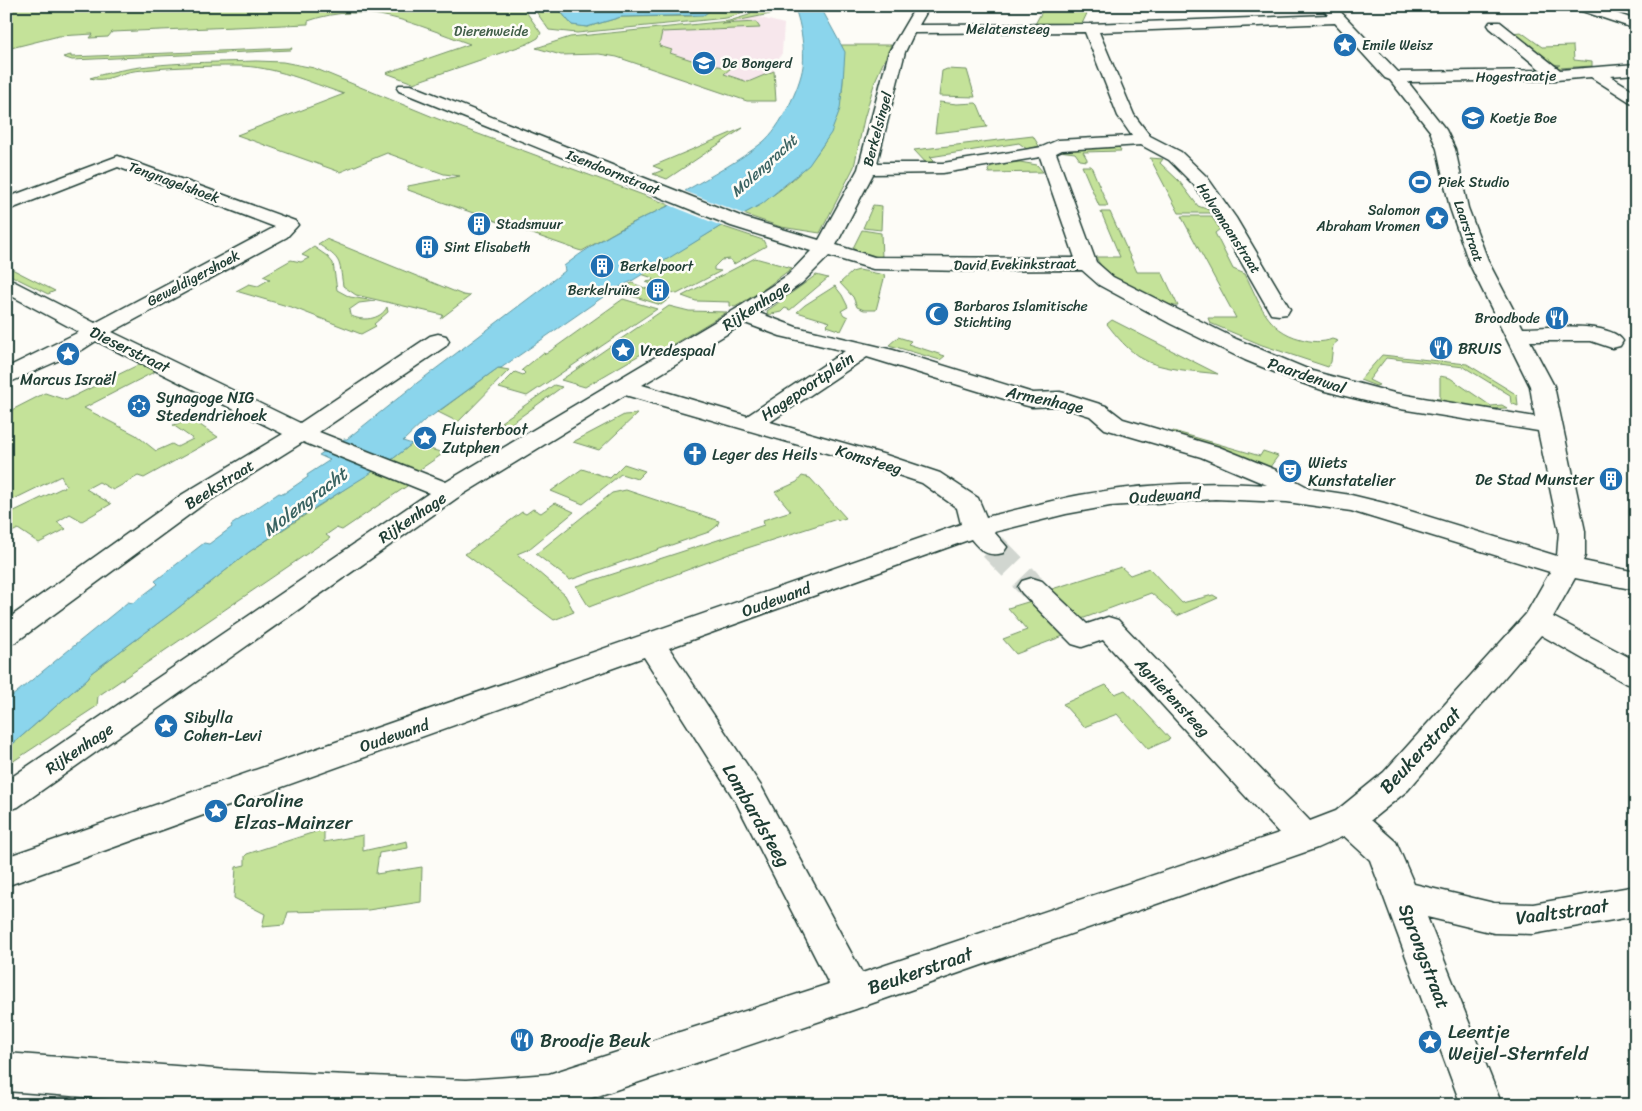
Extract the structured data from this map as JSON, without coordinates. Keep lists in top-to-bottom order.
{
  "streets": {
    "street": [
      "Melatensteeg",
      "Hogestraatje",
      "Berkelsingel",
      "Isendoornstraat",
      "Tengnagelshoek",
      "Halvemaanstraat",
      "Laarstraat",
      "David Evekinkstraat",
      "Geweldigershoek",
      "Rijkenhage",
      "Dieserstraat",
      "Paardenwal",
      "Hagepoortplein",
      "Armenhage",
      "Komsteeg",
      "Beekstraat",
      "Oudewand",
      "Agnietensteeg",
      "Beukerstraat",
      "Lombardsteeg",
      "Vaaltstraat",
      "Sprongstraat"
    ]
  },
  "crossings": [
    ["Melatensteeg", "Berkelsingel"],
    ["Melatensteeg", "Halvemaanstraat"],
    ["Melatensteeg", "Laarstraat"],
    ["Hogestraatje", "Laarstraat"],
    ["Berkelsingel", "Isendoornstraat"],
    ["Berkelsingel", "David Evekinkstraat"],
    ["Berkelsingel", "Rijkenhage"],
    ["Isendoornstraat", "David Evekinkstraat"],
    ["Isendoornstraat", "Rijkenhage"],
    ["Tengnagelshoek", "Geweldigershoek"],
    ["Halvemaanstraat", "David Evekinkstraat"],
    ["Laarstraat", "Paardenwal"],
    ["Laarstraat", "Beukerstraat"],
    ["David Evekinkstraat", "Rijkenhage"],
    ["David Evekinkstraat", "Paardenwal"],
    ["Geweldigershoek", "Dieserstraat"],
    ["Rijkenhage", "Dieserstraat"],
    ["Rijkenhage", "Armenhage"],
    ["Rijkenhage", "Komsteeg"],
    ["Dieserstraat", "Beekstraat"],
    ["Paardenwal", "Beukerstraat"],
    ["Hagepoortplein", "Armenhage"],
    ["Hagepoortplein", "Komsteeg"],
    ["Armenhage", "Oudewand"],
    ["Komsteeg", "Oudewand"],
    ["Oudewand", "Beukerstraat"],
    ["Oudewand", "Lombardsteeg"],
    ["Agnietensteeg", "Beukerstraat"],
    ["Beukerstraat", "Lombardsteeg"],
    ["Beukerstraat", "Sprongstraat"],
    ["Vaaltstraat", "Sprongstraat"]
  ],
  "water": ["Molengracht"],
  "parks": ["Dierenweide"],
  "places": {
    "place": [
      "Emile Weisz",
      "Salomon Abraham Vromen",
      "Vredespaal",
      "Marcus Israël",
      "Fluisterboot Zutphen",
      "Sibylla Cohen-Levi",
      "Caroline Elzas-Mainzer",
      "Leentje Weijel-Sternfeld"
    ],
    "school or university": ["De Bongerd", "Koetje Boe"],
    "sports": ["Piek Studio"],
    "building": [
      "Stadsmuur",
      "Sint Elisabeth",
      "Berkelpoort",
      "Berkelruïne",
      "De Stad Munster"
    ],
    "mosque": ["Barbaros Islamitische Stichting"],
    "restaurant": ["Broodbode", "BRUIS", "Broodje Beuk"],
    "synagogue": ["Synagoge NIG Stedendriehoek"],
    "church": ["Leger des Heils"],
    "theatre": ["Wiets Kunstatelier"]
  }
}
